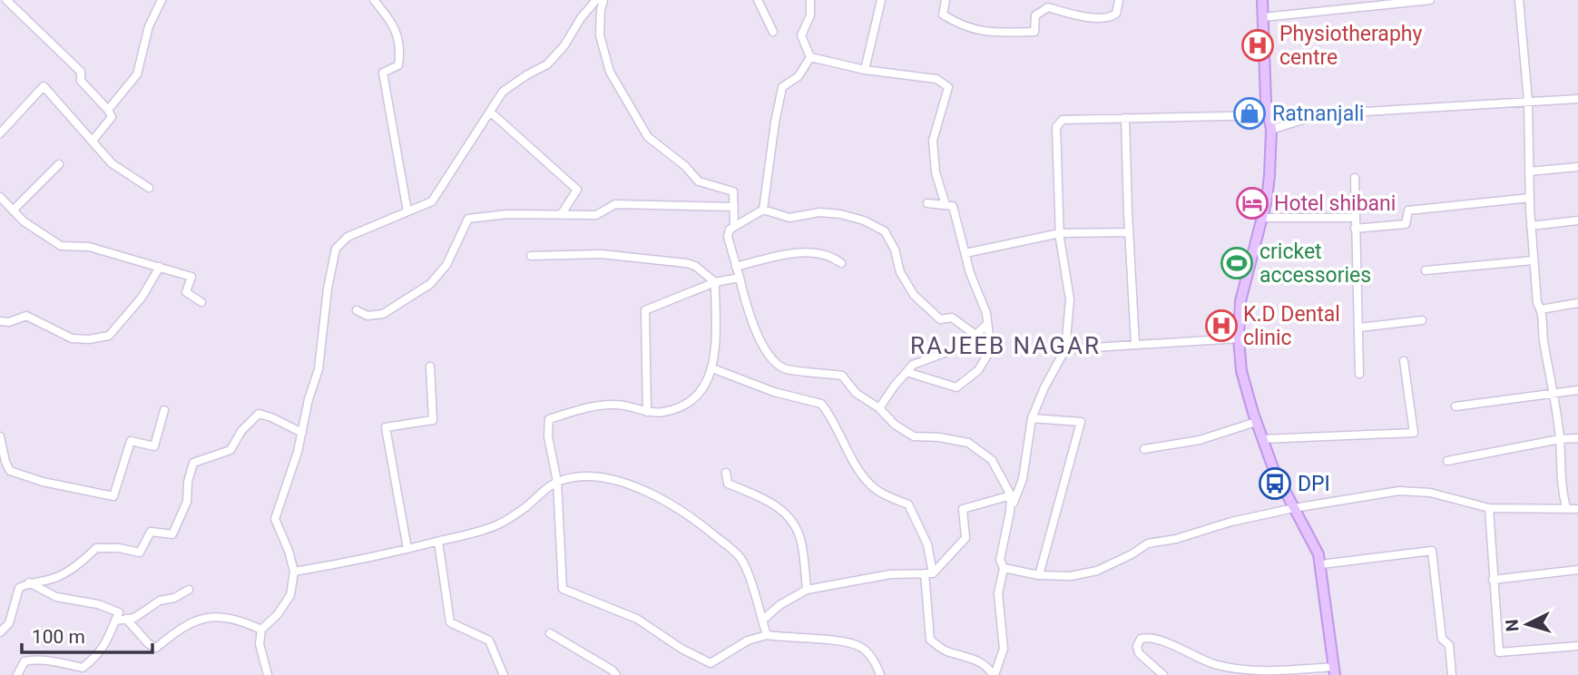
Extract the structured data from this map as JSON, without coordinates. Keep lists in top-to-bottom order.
{
  "districts": ["RAJEEB NAGAR"],
  "places": {
    "hospital": ["Physiotheraphy centre", "K.D Dental clinic"],
    "shop": ["Ratnanjali"],
    "hotel": ["Hotel shibani"],
    "sports": ["cricket accessories"],
    "bus stop": ["DPI"]
  },
  "scale_bar": "100 m",
  "north": "left"
}
